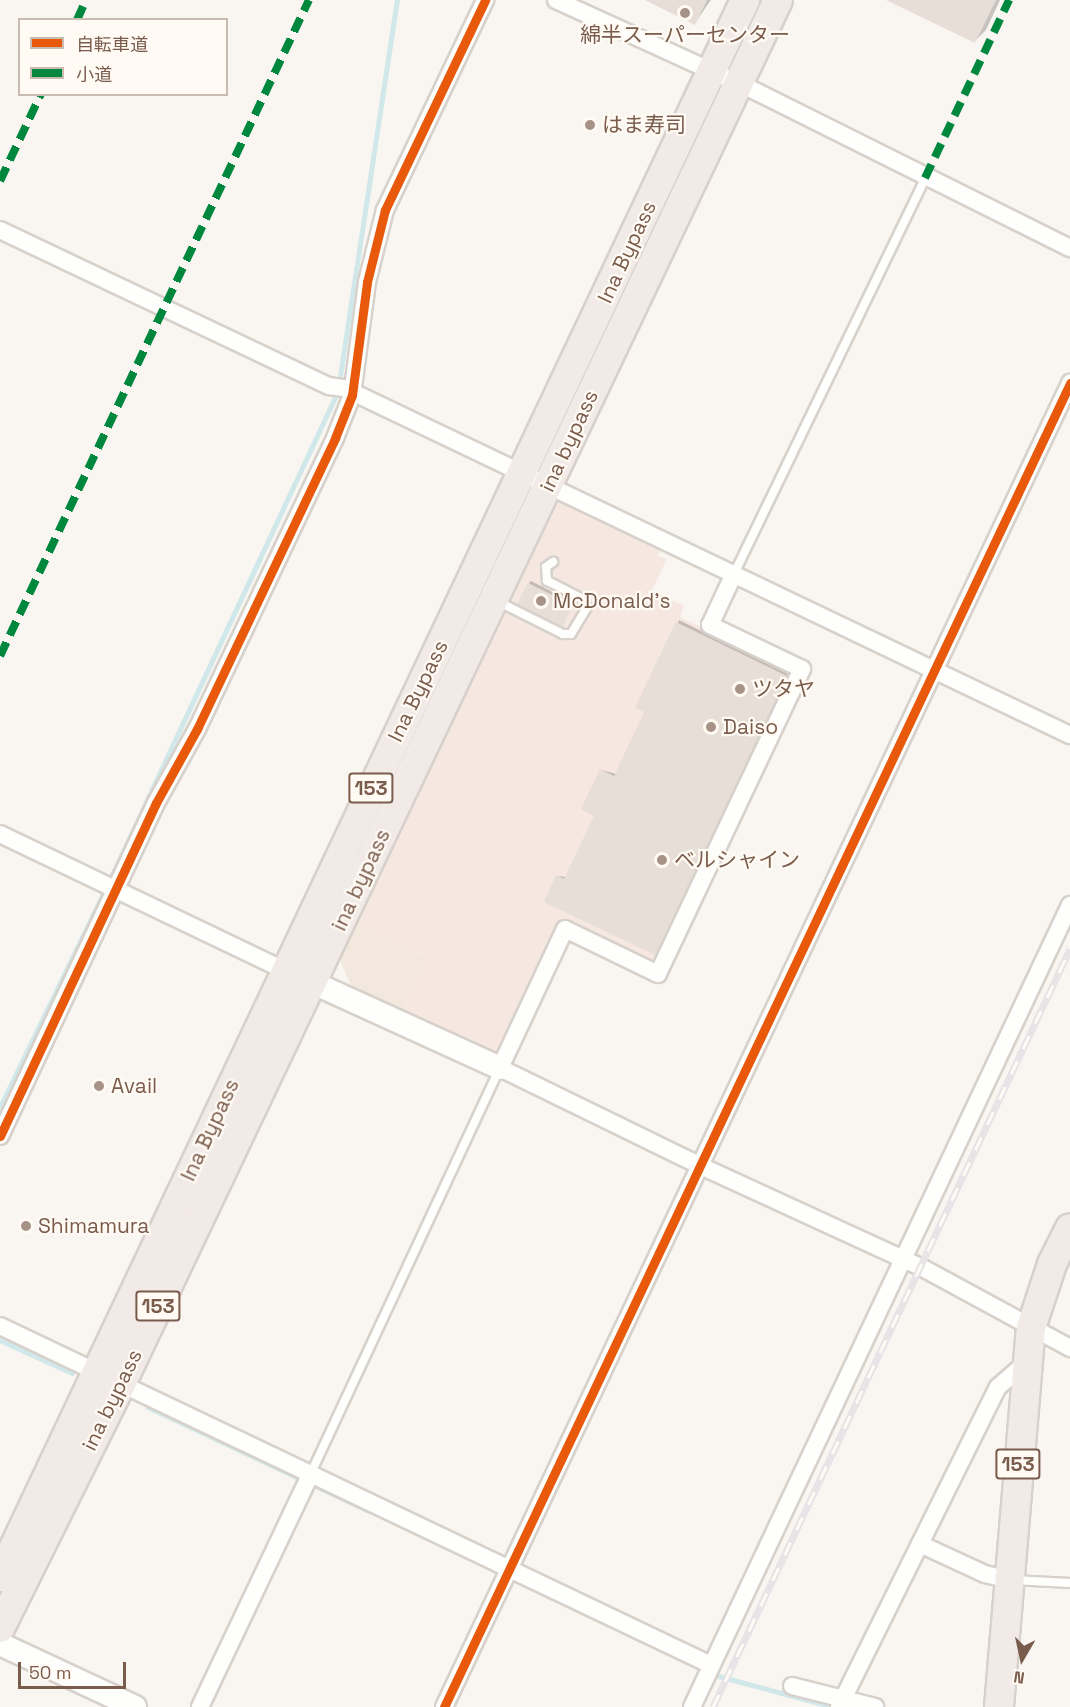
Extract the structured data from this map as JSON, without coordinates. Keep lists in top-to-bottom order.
{
  "streets": {
    "highway": ["Ina Bypass", "ina bypass", "153"]
  },
  "crossings": [
    ["Ina Bypass", "ina bypass"]
  ],
  "places": [
    "綿半スーパーセンター",
    "はま寿司",
    "McDonald's",
    "ツタヤ",
    "Daiso",
    "ベルシャイン",
    "Avail",
    "Shimamura"
  ],
  "legend": ["自転車道", "小道"],
  "scale_bar": "50 m",
  "north": "bottom"
}
